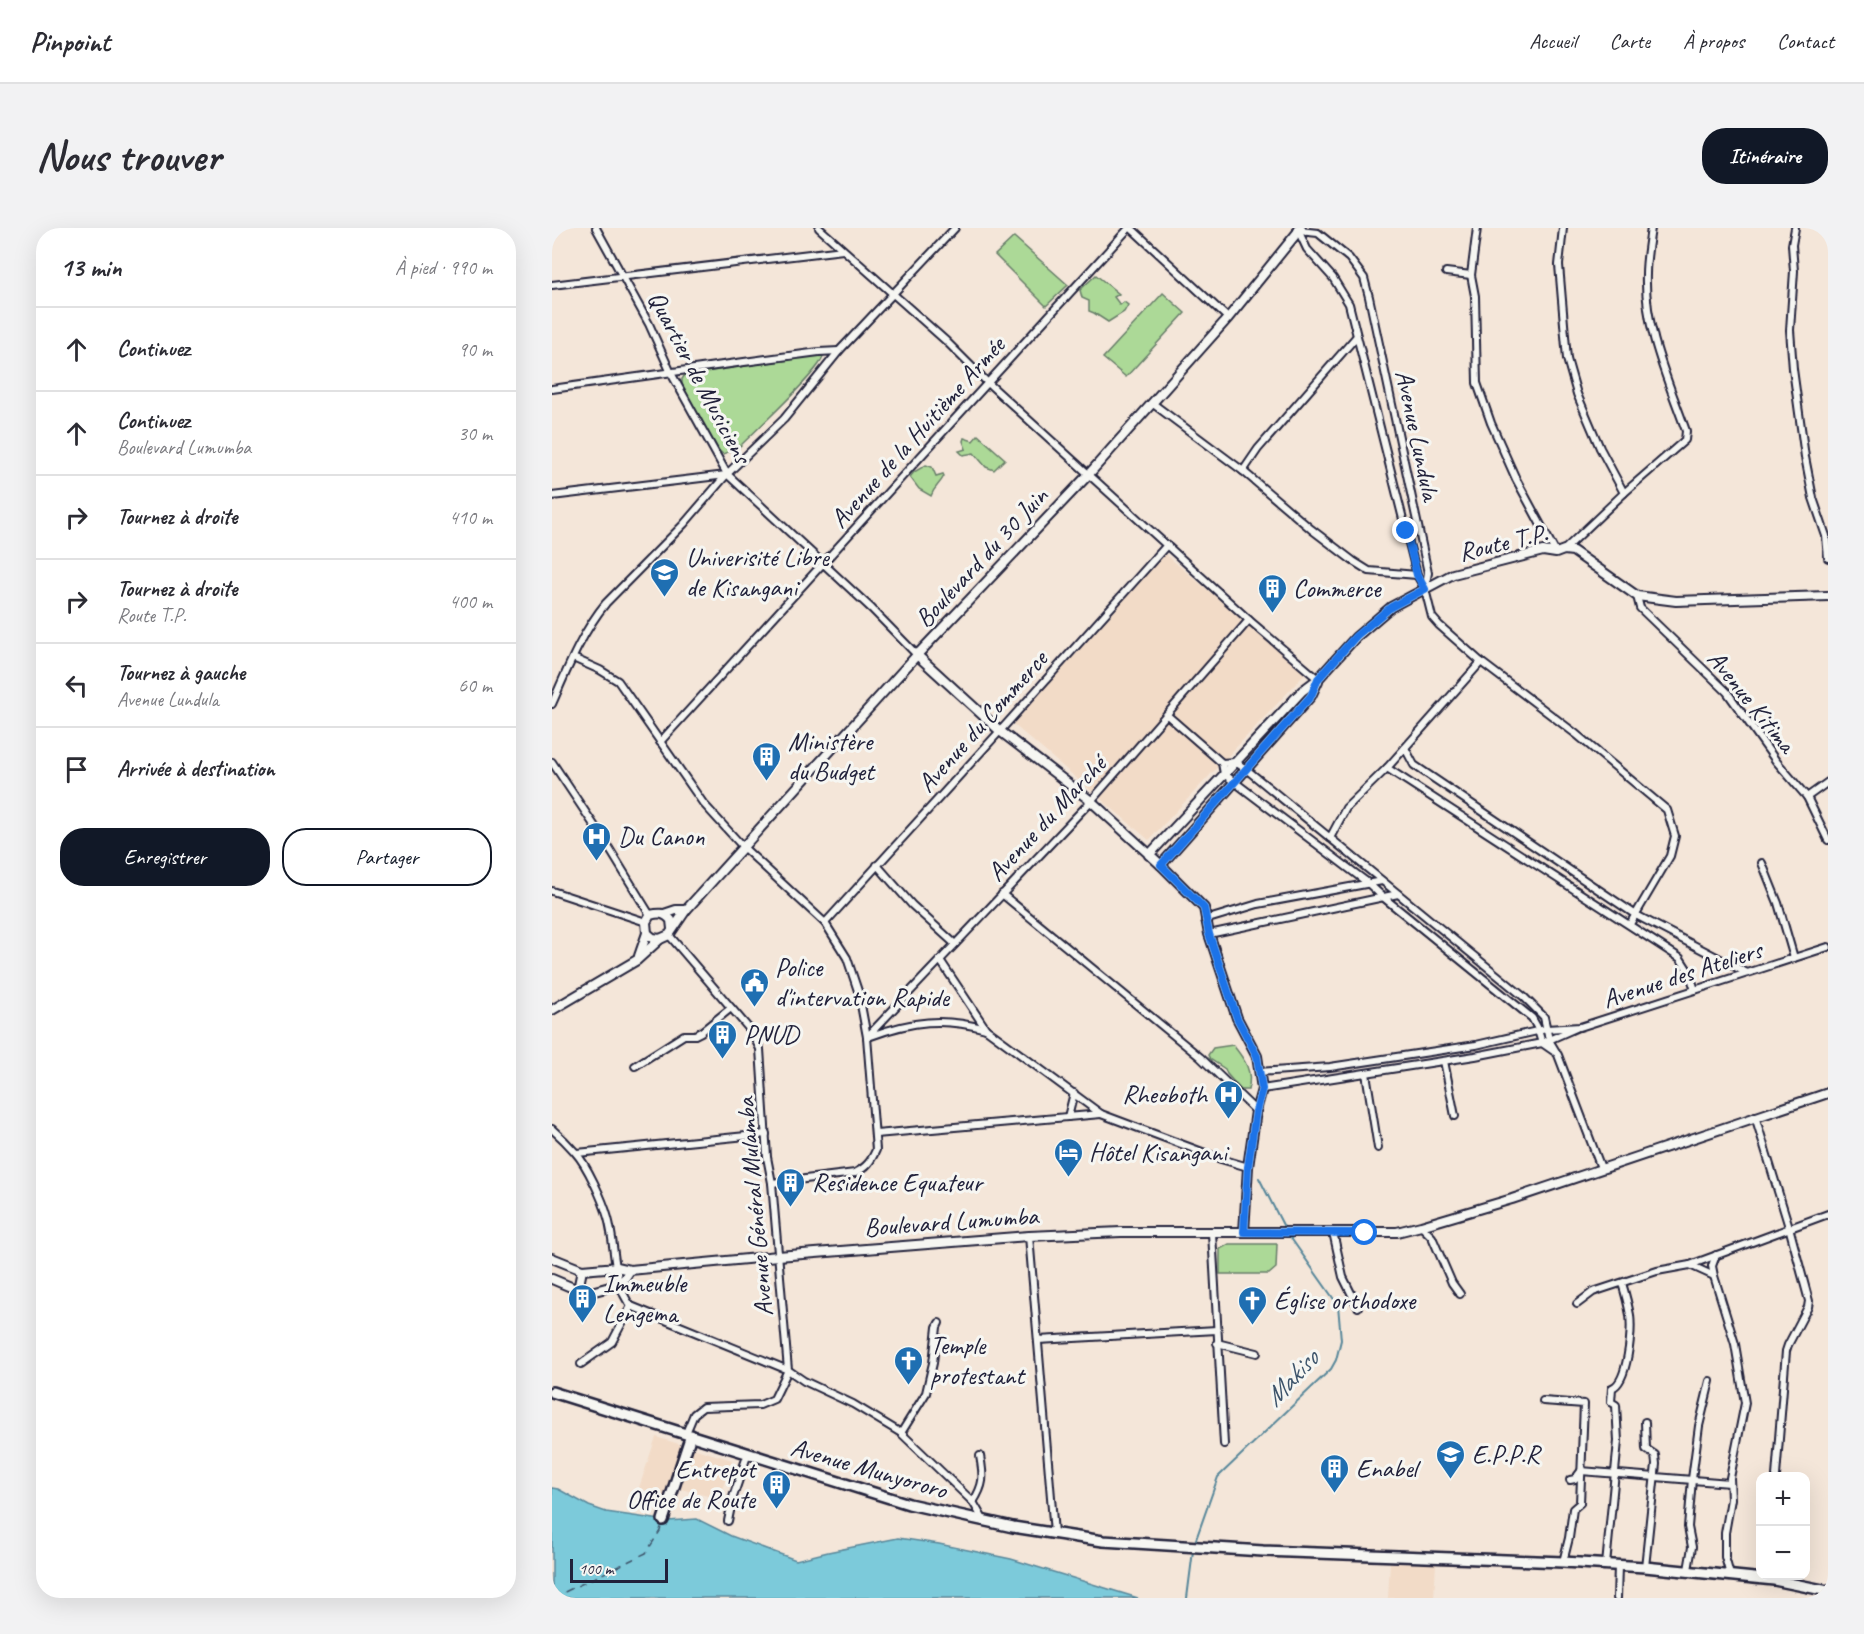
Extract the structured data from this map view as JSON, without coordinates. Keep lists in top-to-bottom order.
{
  "streets": {
    "main road": ["Avenue Munyororo"],
    "street": [
      "Quartier de Musiciens",
      "Avenue de la Huitième Armée",
      "Avenue Lundula",
      "Route T.P.",
      "Boulevard du 30 Juin",
      "Avenue Kitima",
      "Avenue du Commerce",
      "Avenue du Marché",
      "Avenue des Ateliers",
      "Avenue Général Mulamba",
      "Boulevard Lumumba"
    ]
  },
  "crossings": [
    ["Quartier de Musiciens", "Avenue de la Huitième Armée"],
    ["Quartier de Musiciens", "Boulevard du 30 Juin"],
    ["Avenue Lundula", "Route T.P."],
    ["Avenue Lundula", "Boulevard du 30 Juin"],
    ["Route T.P.", "Avenue Kitima"],
    ["Boulevard du 30 Juin", "Avenue Général Mulamba"],
    ["Avenue Général Mulamba", "Boulevard Lumumba"]
  ],
  "water": ["Makiso"],
  "places": {
    "school or university": ["Univerisité Libre de Kisangani", "E.P.P.R"],
    "building": [
      "Commerce",
      "Ministère du Budget",
      "PNUD",
      "Residence Equateur",
      "Immeuble Lengema",
      "Enabel",
      "Entrepot Office de Route"
    ],
    "hospital": ["Du Canon", "Rheoboth"],
    "public building": ["Police d'intervation Rapide"],
    "hotel": ["Hôtel Kisangani"],
    "church": ["Église orthodoxe", "Temple protestant"]
  },
  "scale_bar": "100 m",
  "page": {
    "header": "Pinpoint",
    "nav": [
      "Accueil",
      "Carte",
      "À propos",
      "Contact"
    ],
    "buttons": [
      "Itinéraire",
      ["Enregistrer", "Partager"]
    ],
    "title": "Nous trouver",
    "heading": ["13 min", "À pied · 990 m"],
    "list": [
      ["Continuez", "90 m"],
      ["Continuez", "Boulevard Lumumba", "30 m"],
      ["Tournez à droite", "410 m"],
      ["Tournez à droite", "Route T.P.", "400 m"],
      ["Tournez à gauche", "Avenue Lundula", "60 m"],
      "Arrivée à destination"
    ],
    "map_buttons": ["+", "−"],
    "scale": "100 m"
  }
}
